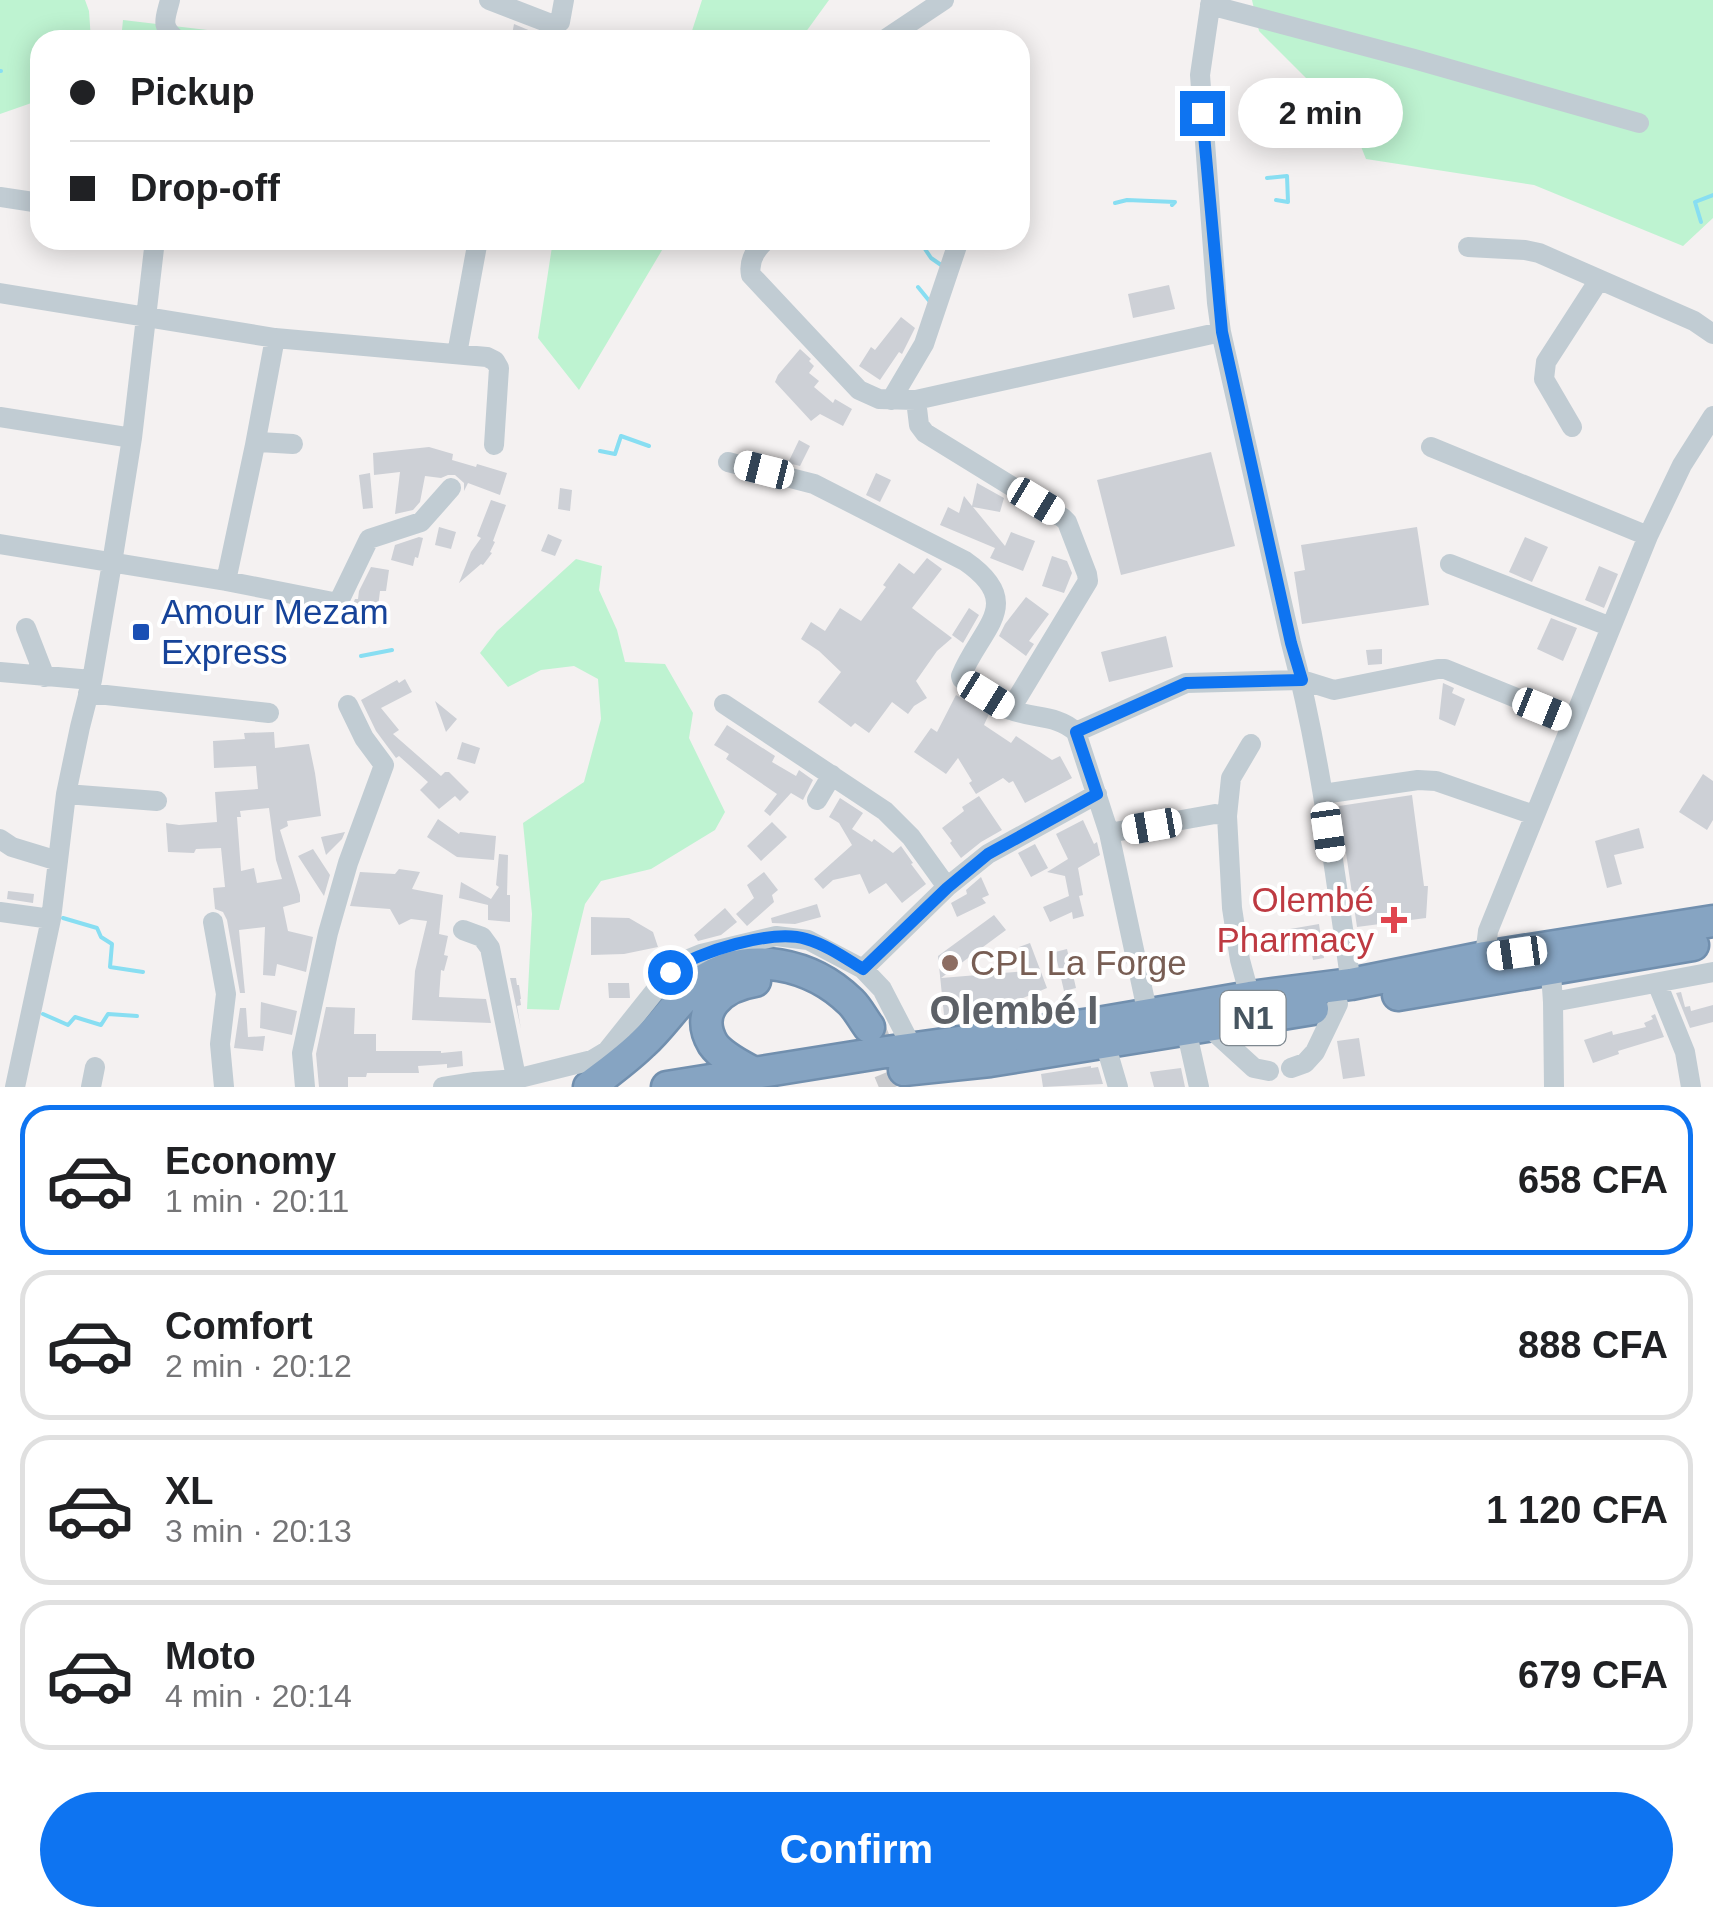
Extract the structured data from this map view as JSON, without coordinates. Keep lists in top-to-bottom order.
{
  "streets": {
    "highway": ["N1"]
  },
  "districts": ["Olembé I"],
  "places": {
    "transit": ["Amour Mezam Express"],
    "health": ["Olembé Pharmacy"],
    "other": ["CPL La Forge"]
  },
  "page": {
    "banner": ["Pickup", "Drop-off"],
    "bubble": "2 min",
    "list": [
      {
        "name": "Economy",
        "note": "1 min · 20:11",
        "value": "658 CFA"
      },
      {
        "name": "Comfort",
        "note": "2 min · 20:12",
        "value": "888 CFA"
      },
      {
        "name": "XL",
        "note": "3 min · 20:13",
        "value": "1 120 CFA"
      },
      {
        "name": "Moto",
        "note": "4 min · 20:14",
        "value": "679 CFA"
      }
    ],
    "buttons": "Confirm"
  }
}
